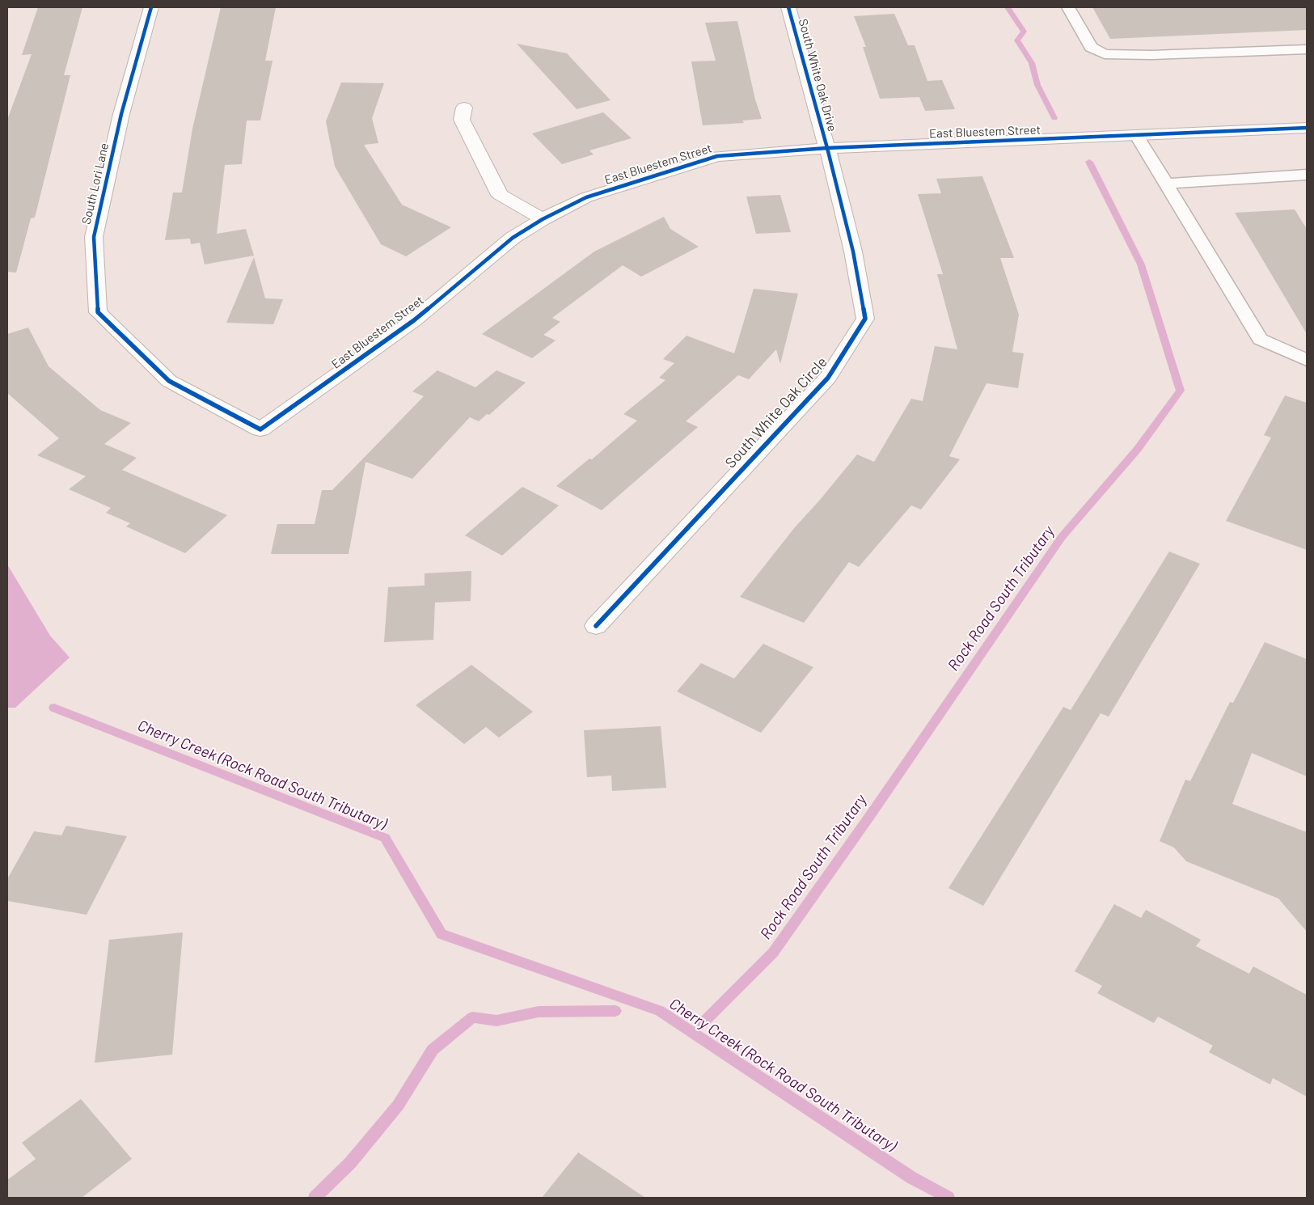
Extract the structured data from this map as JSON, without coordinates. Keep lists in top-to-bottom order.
{
  "streets": {
    "street": [
      "South White Oak Drive",
      "East Bluestem Street",
      "South Lori Lane",
      "South White Oak Circle"
    ]
  },
  "crossings": [
    ["South White Oak Drive", "East Bluestem Street"],
    ["South White Oak Drive", "South White Oak Circle"],
    ["East Bluestem Street", "South Lori Lane"],
    ["East Bluestem Street", "South White Oak Circle"]
  ],
  "water": ["Rock Road South Tributary", "Cherry Creek (Rock Road South Tributary)"]
}
